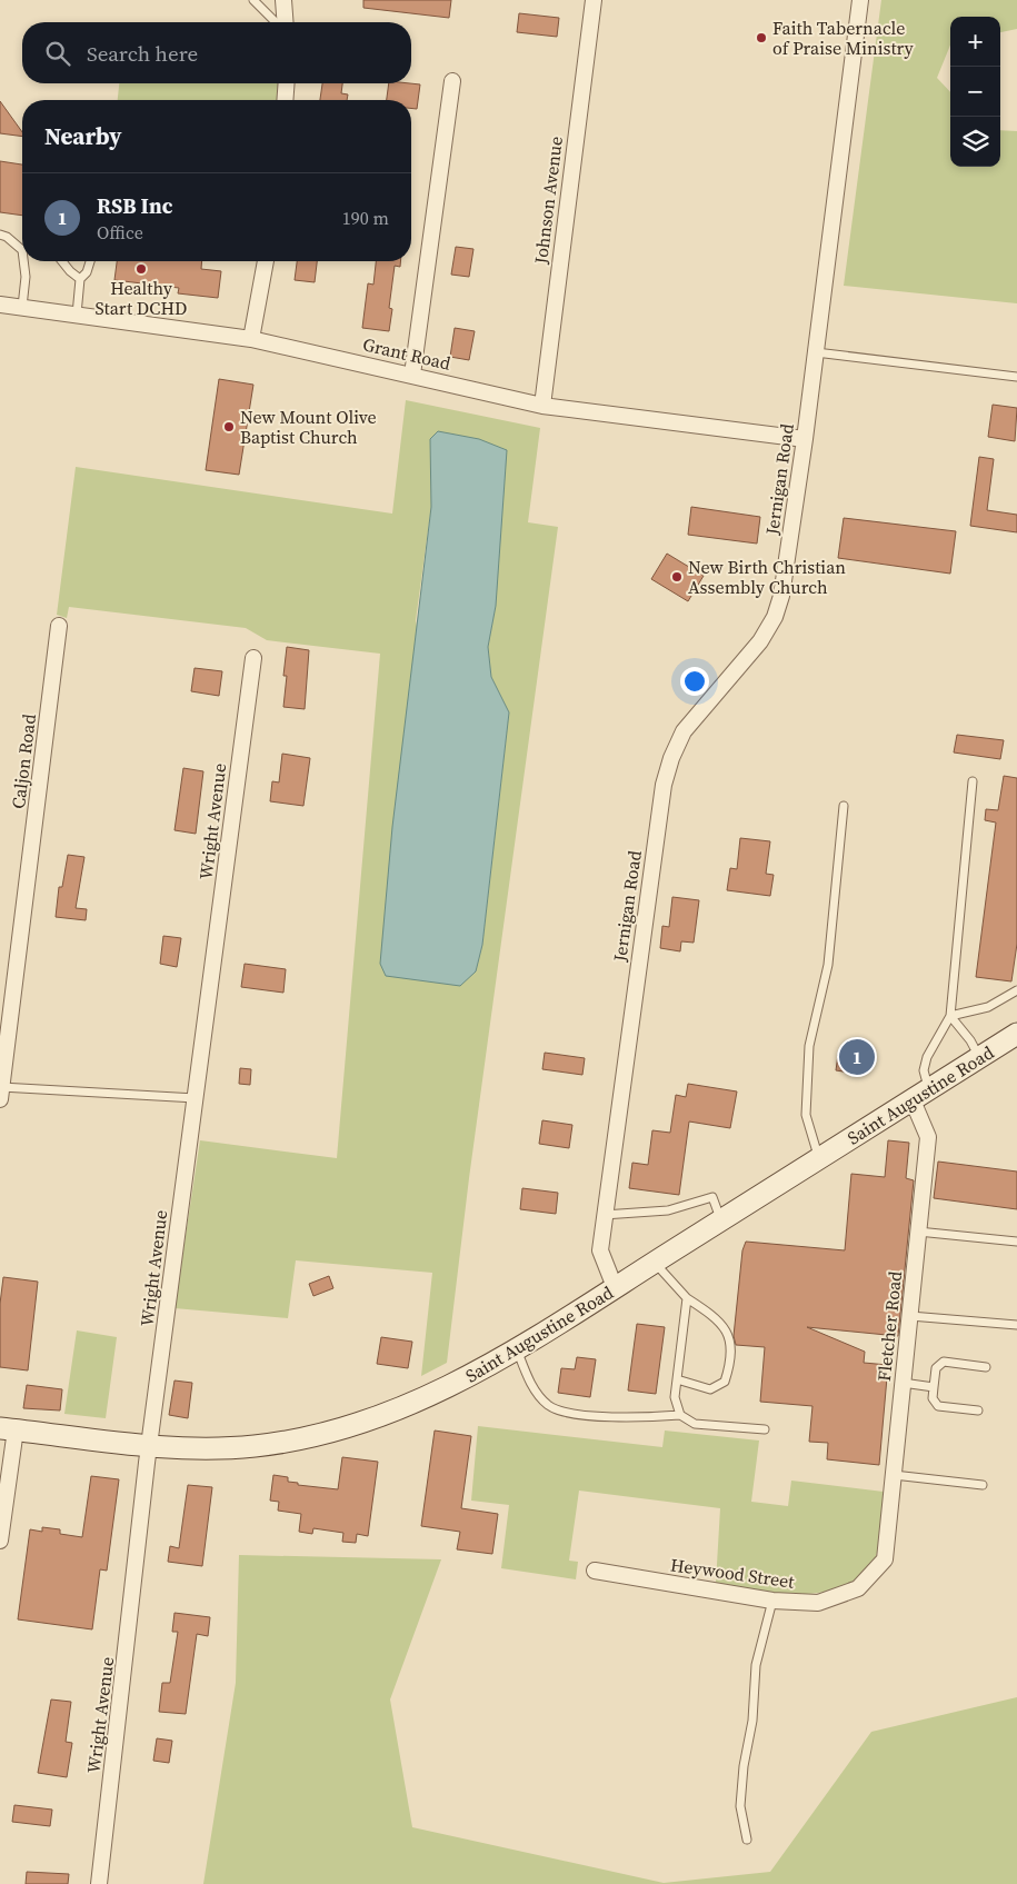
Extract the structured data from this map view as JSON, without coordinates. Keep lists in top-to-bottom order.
{
  "streets": {
    "main road": ["Saint Augustine Road"],
    "street": [
      "Johnson Avenue",
      "Grant Road",
      "Jernigan Road",
      "Caljon Road",
      "Wright Avenue",
      "Fletcher Road",
      "Heywood Street"
    ]
  },
  "crossings": [
    ["Johnson Avenue", "Grant Road"],
    ["Grant Road", "Jernigan Road"],
    ["Jernigan Road", "Saint Augustine Road"],
    ["Wright Avenue", "Saint Augustine Road"],
    ["Saint Augustine Road", "Fletcher Road"],
    ["Fletcher Road", "Heywood Street"]
  ],
  "places": [
    "Faith Tabernacle of Praise Ministry",
    "Healthy Start DCHD",
    "New Mount Olive Baptist Church",
    "New Birth Christian Assembly Church"
  ],
  "page": {
    "map_buttons": ["+", "−"],
    "search": "Search here",
    "heading": "Nearby",
    "list": [
      {
        "mark": "1",
        "name": "RSB Inc",
        "note": "Office",
        "value": "190 m"
      }
    ],
    "pins": "1"
  }
}
